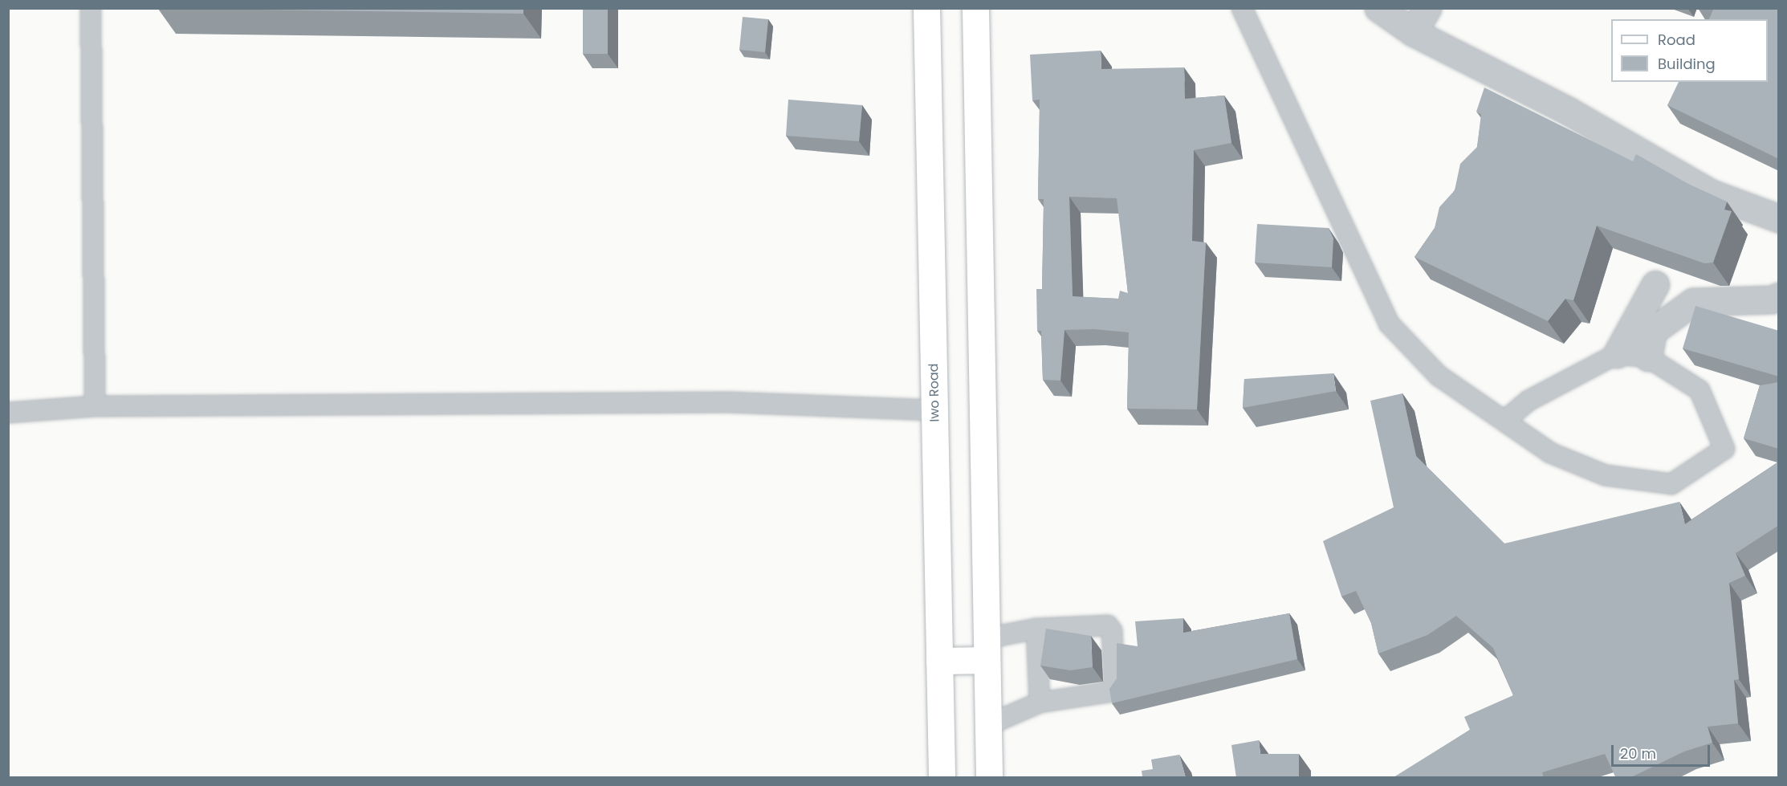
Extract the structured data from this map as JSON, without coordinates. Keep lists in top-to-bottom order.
{
  "streets": {
    "main road": ["Iwo Road"]
  },
  "legend": ["Road", "Building"],
  "scale_bar": "20 m"
}
